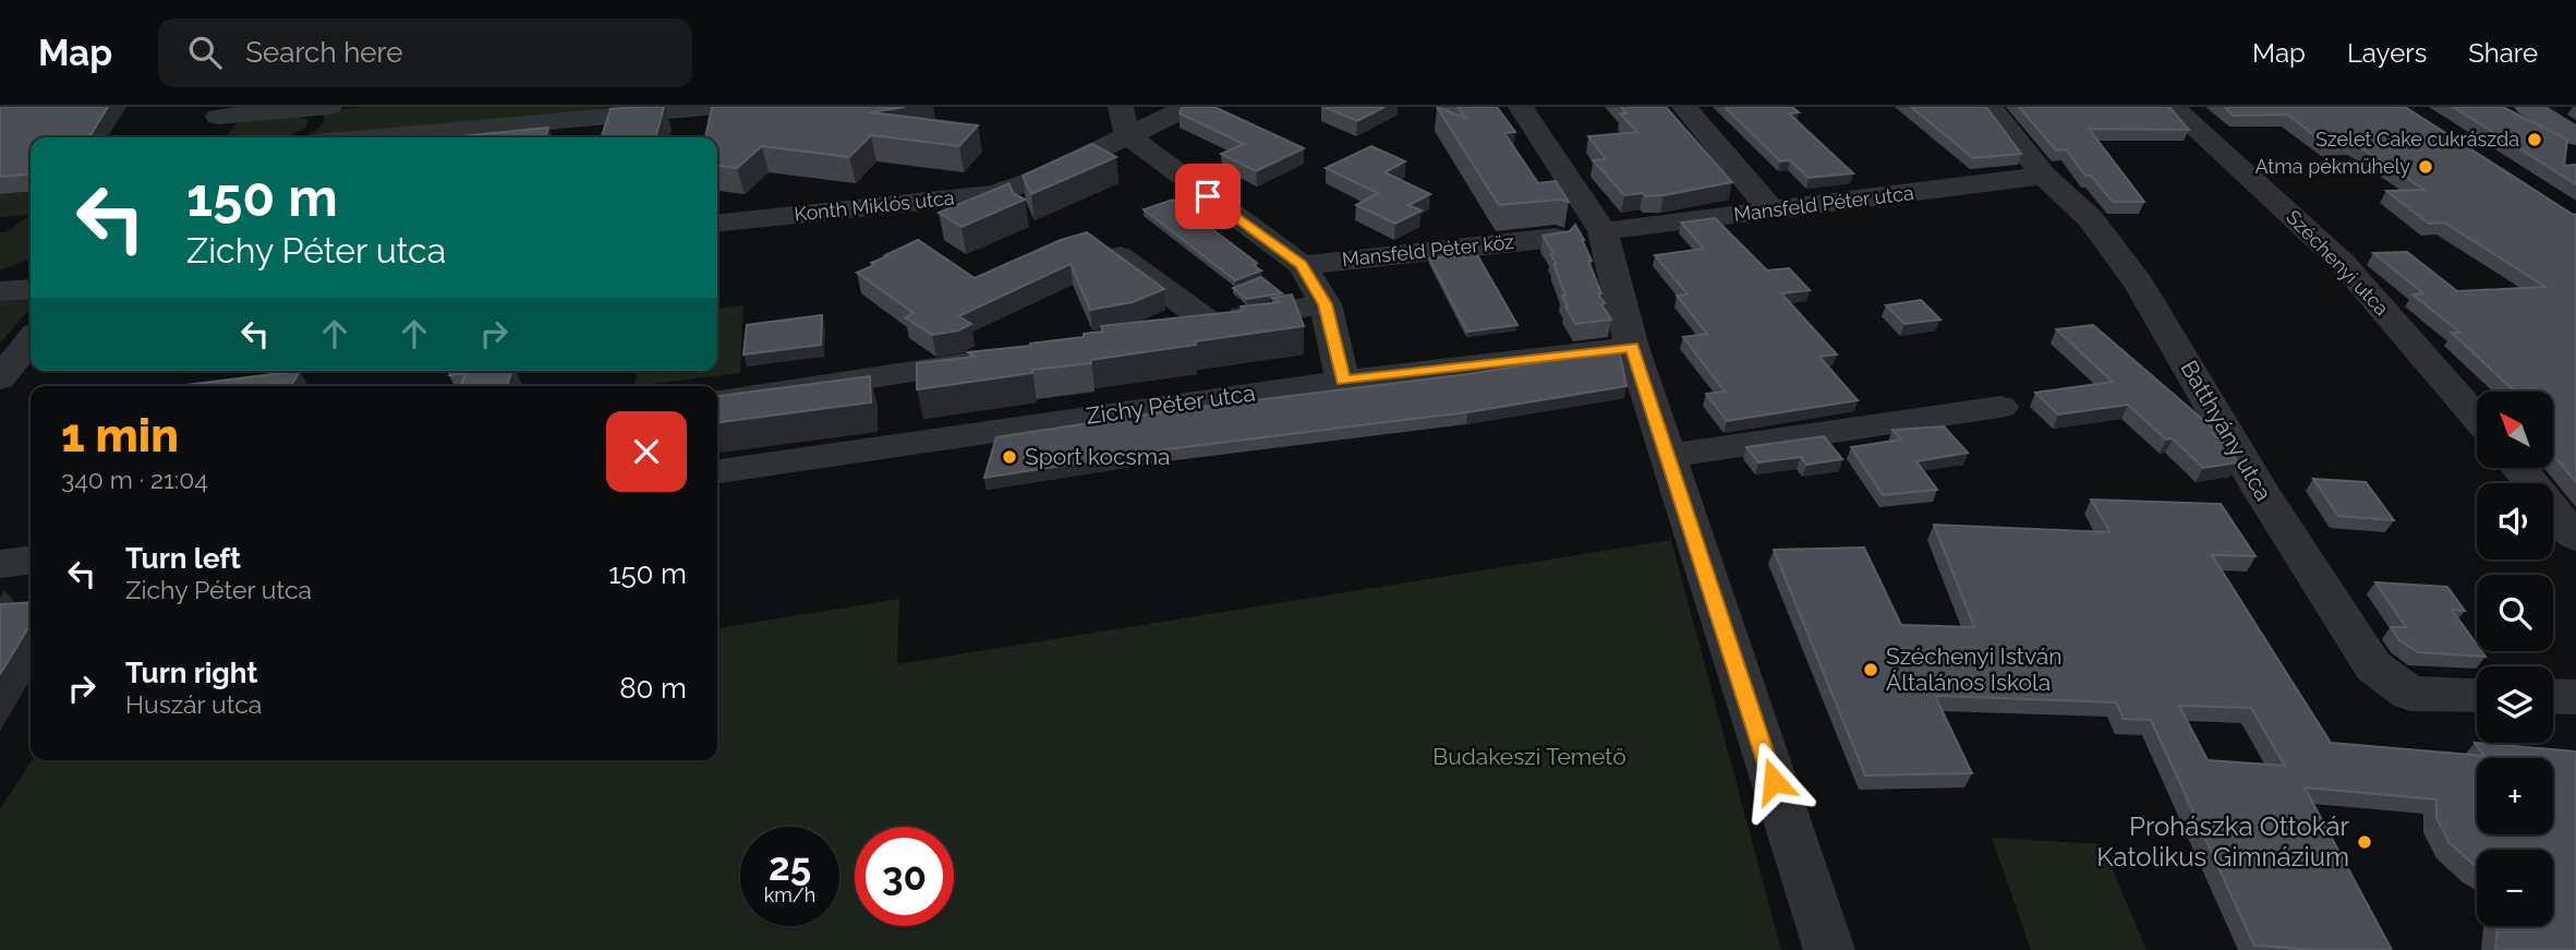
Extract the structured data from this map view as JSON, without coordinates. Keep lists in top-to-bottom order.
{
  "streets": {
    "street": [
      "Mansfeld Péter utca",
      "Konth Miklós utca",
      "Mansfeld Péter köz",
      "Széchenyi utca",
      "Zichy Péter utca",
      "Batthyány utca"
    ]
  },
  "crossings": [
    ["Mansfeld Péter utca", "Batthyány utca"]
  ],
  "parks": ["Budakeszi Temető"],
  "places": [
    "Szelet Cake cukrászda",
    "Atma pékműhely",
    "Sport kocsma",
    "Széchenyi István Általános Iskola",
    "Prohászka Ottokár Katolikus Gimnázium"
  ],
  "north": "top left",
  "page": {
    "header": "Map",
    "search": "Search here",
    "nav": ["Map", "Layers", "Share"],
    "turn": ["150 m", "Zichy Péter utca"],
    "heading": ["1 min", "340 m · 21:04"],
    "map_buttons": ["+", "−"],
    "list": [
      {
        "name": "Turn left",
        "note": "Zichy Péter utca",
        "value": "150 m"
      },
      {
        "name": "Turn right",
        "note": "Huszár utca",
        "value": "80 m"
      }
    ],
    "speed": "25 km/h",
    "limit": "30"
  }
}
